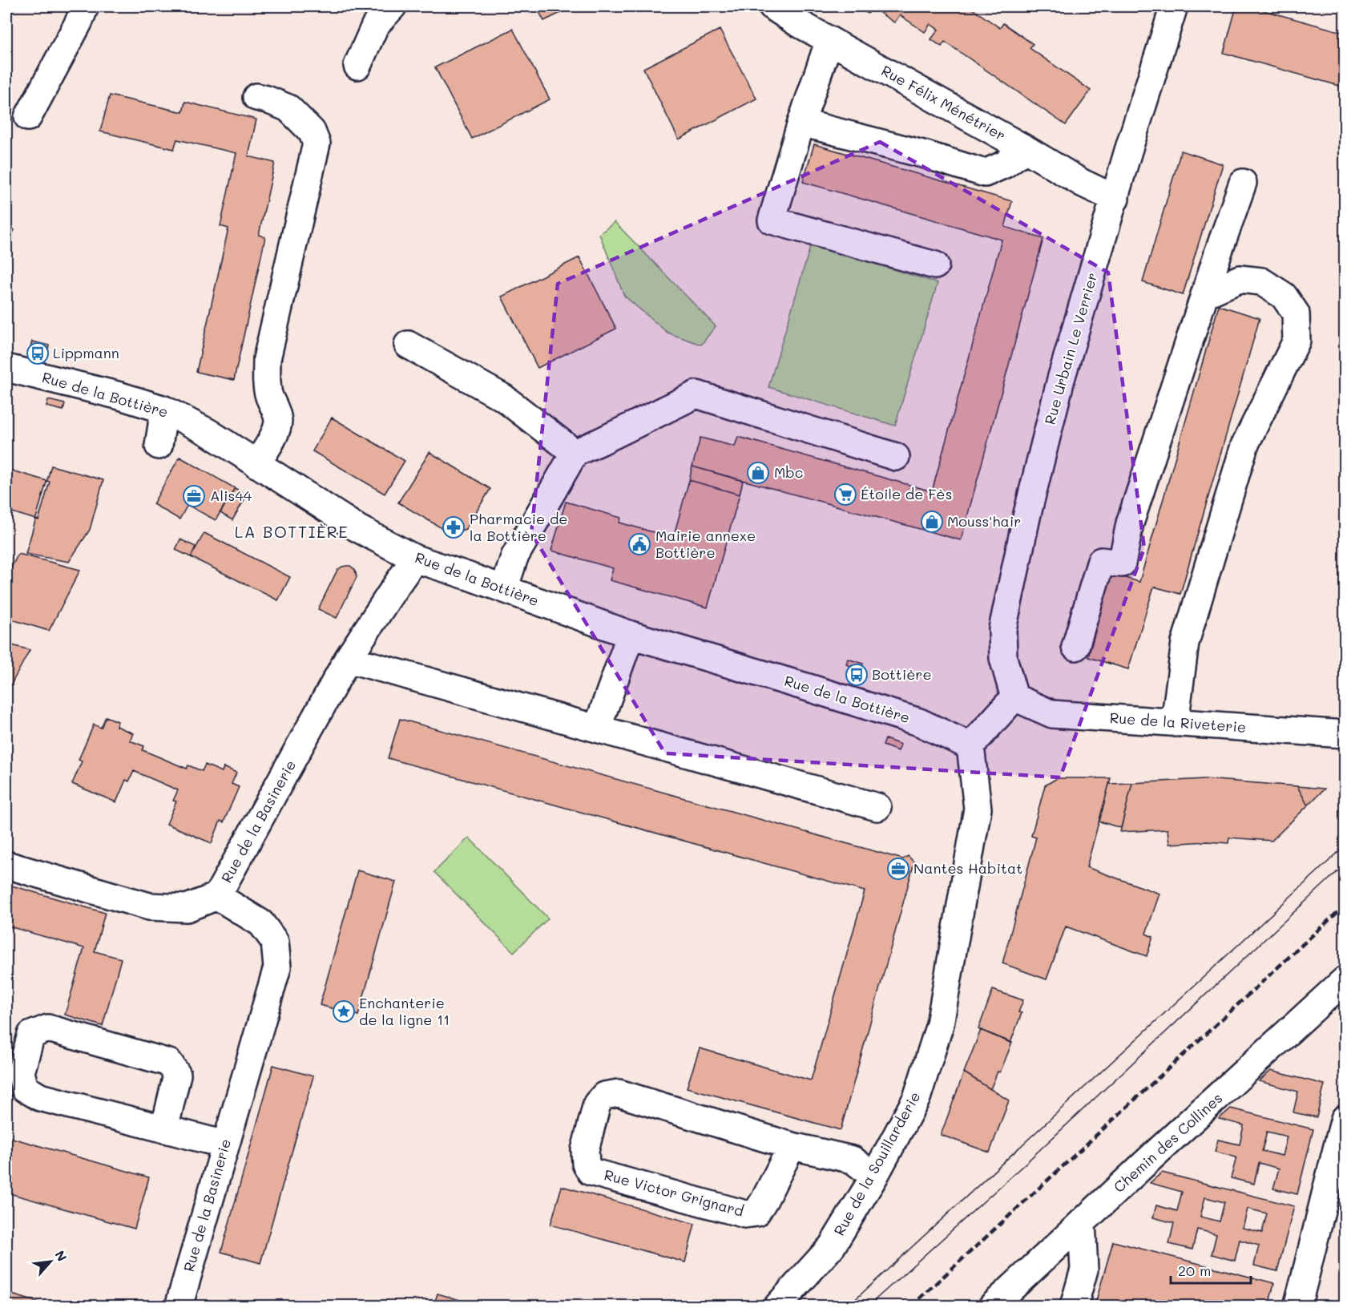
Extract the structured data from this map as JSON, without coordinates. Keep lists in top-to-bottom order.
{
  "streets": {
    "street": [
      "Rue Félix Ménétrier",
      "Rue Urbain Le Verrier",
      "Rue de la Bottière",
      "Rue de la Riveterie",
      "Rue de la Basinerie",
      "Chemin des Collines",
      "Rue de la Souillarderie",
      "Rue Victor Grignard"
    ]
  },
  "crossings": [
    ["Rue Félix Ménétrier", "Rue Urbain Le Verrier"],
    ["Rue Urbain Le Verrier", "Rue de la Riveterie"],
    ["Rue de la Bottière", "Rue de la Basinerie"],
    ["Rue de la Bottière", "Rue de la Souillarderie"],
    ["Rue de la Souillarderie", "Rue Victor Grignard"]
  ],
  "districts": ["LA BOTTIÈRE"],
  "places": {
    "bus stop": ["Lippmann", "Bottière"],
    "shop": ["Mbc", "Mouss'hair"],
    "supermarket": ["Étoile de Fès"],
    "office": ["Alis44", "Nantes Habitat"],
    "pharmacy": ["Pharmacie de la Bottière"],
    "public building": ["Mairie annexe Bottière"],
    "place": ["Enchanterie de la ligne 11"]
  },
  "scale_bar": "20 m",
  "north": "top right"
}
